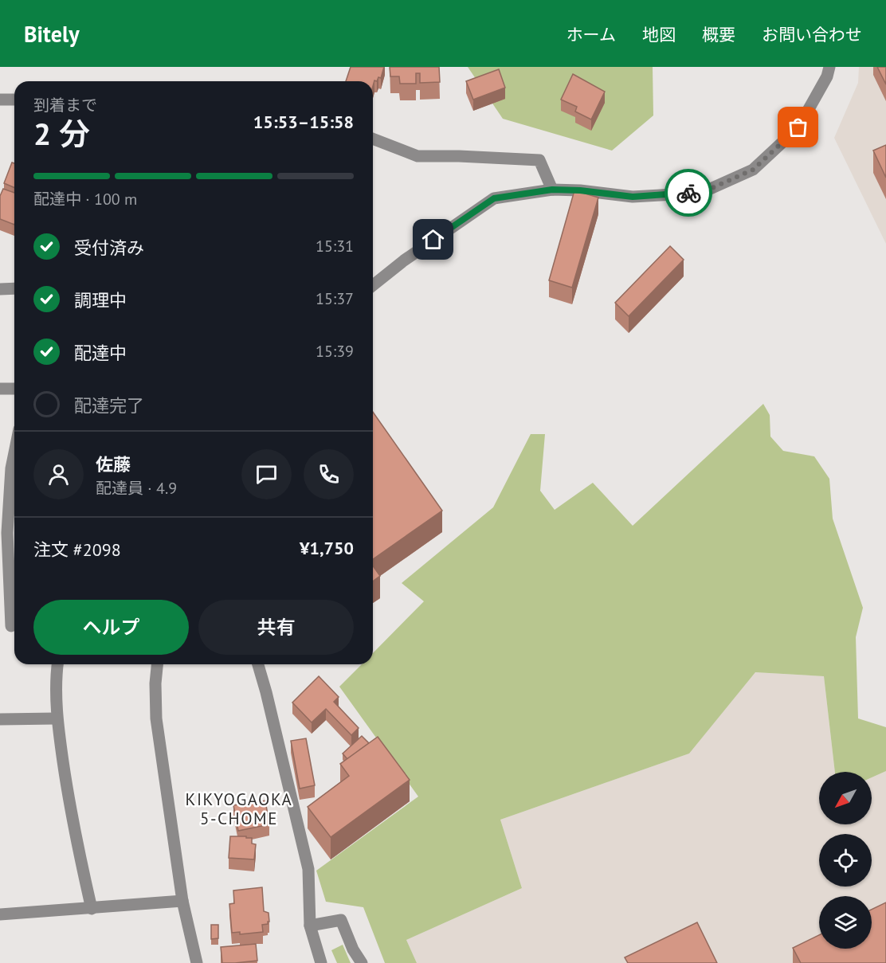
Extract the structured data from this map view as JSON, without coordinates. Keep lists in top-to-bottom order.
{
  "districts": ["KIKYOGAOKA 5-CHOME"],
  "north": "bottom left",
  "page": {
    "header": "Bitely",
    "nav": [
      "ホーム",
      "地図",
      "概要",
      "お問い合わせ"
    ],
    "heading": ["2 分", "到着まで", "15:53–15:58"],
    "panel": [
      "佐藤",
      "配達員 · 4.9",
      "注文 #2098",
      "¥1,750"
    ],
    "bar": "配達中 · 100 m",
    "list": [
      ["受付済み", "15:31"],
      ["調理中", "15:37"],
      ["配達中", "15:39"],
      "配達完了"
    ],
    "buttons": ["ヘルプ", "共有"]
  }
}
